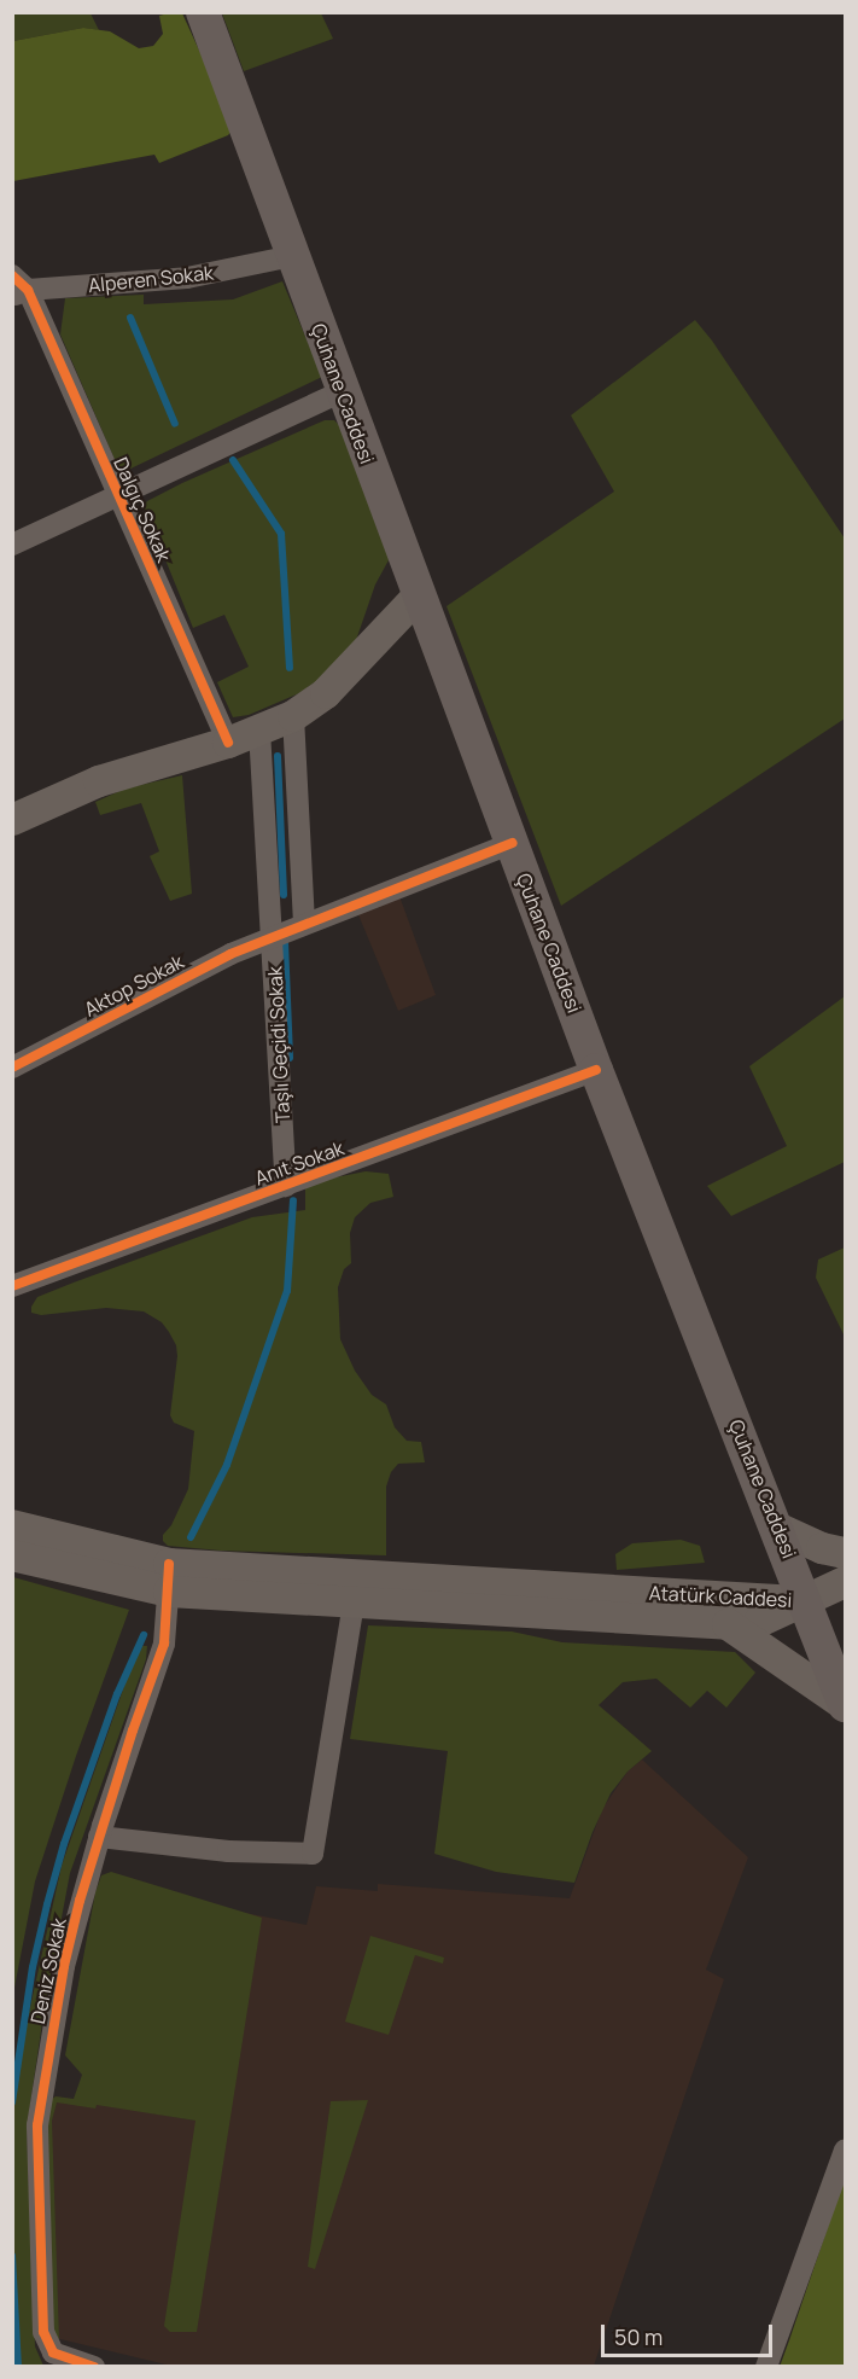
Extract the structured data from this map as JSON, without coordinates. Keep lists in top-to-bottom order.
{
  "streets": {
    "main road": ["Çuhane Caddesi", "Atatürk Caddesi"],
    "street": [
      "Alperen Sokak",
      "Dalgıç Sokak",
      "Aktop Sokak",
      "Taşlı Geçidi Sokak",
      "Anıt Sokak",
      "Deniz Sokak"
    ]
  },
  "crossings": [
    ["Alperen Sokak", "Çuhane Caddesi"],
    ["Alperen Sokak", "Dalgıç Sokak"],
    ["Çuhane Caddesi", "Aktop Sokak"],
    ["Çuhane Caddesi", "Anıt Sokak"],
    ["Çuhane Caddesi", "Atatürk Caddesi"],
    ["Aktop Sokak", "Taşlı Geçidi Sokak"],
    ["Taşlı Geçidi Sokak", "Anıt Sokak"],
    ["Atatürk Caddesi", "Deniz Sokak"]
  ],
  "scale_bar": "50 m"
}
